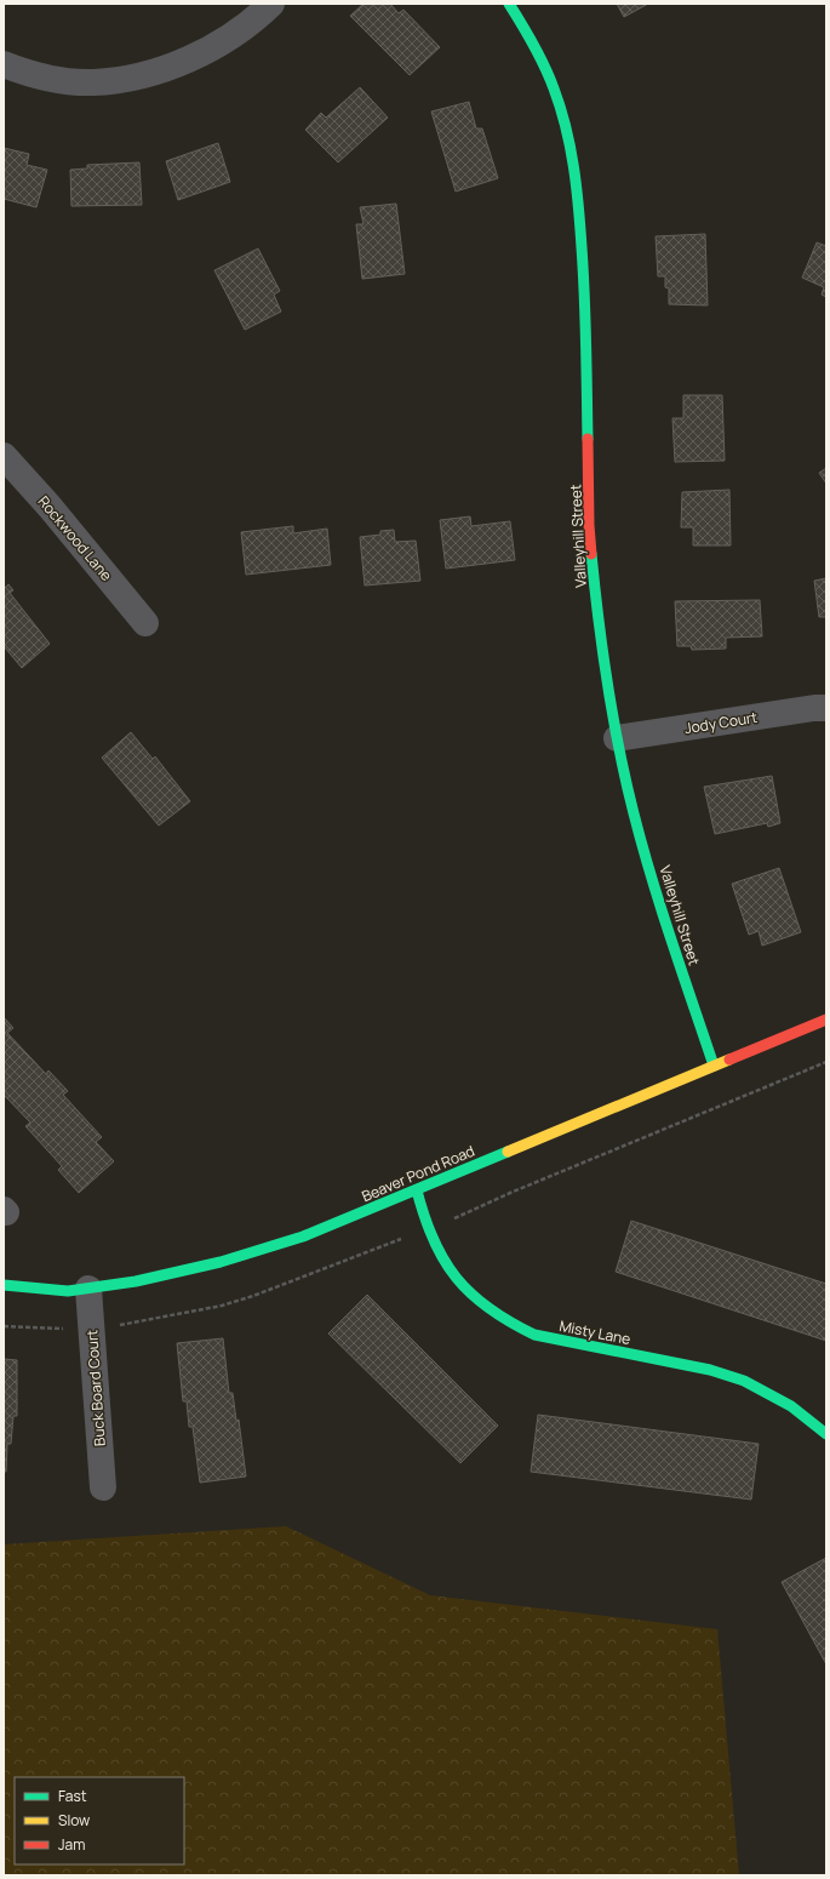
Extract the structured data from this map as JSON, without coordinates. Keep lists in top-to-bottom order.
{
  "streets": {
    "street": [
      "Valleyhill Street",
      "Rockwood Lane",
      "Jody Court",
      "Beaver Pond Road",
      "Misty Lane",
      "Buck Board Court"
    ]
  },
  "crossings": [
    ["Valleyhill Street", "Jody Court"],
    ["Valleyhill Street", "Beaver Pond Road"],
    ["Beaver Pond Road", "Misty Lane"],
    ["Beaver Pond Road", "Buck Board Court"]
  ],
  "legend": ["Fast", "Slow", "Jam"]
}
